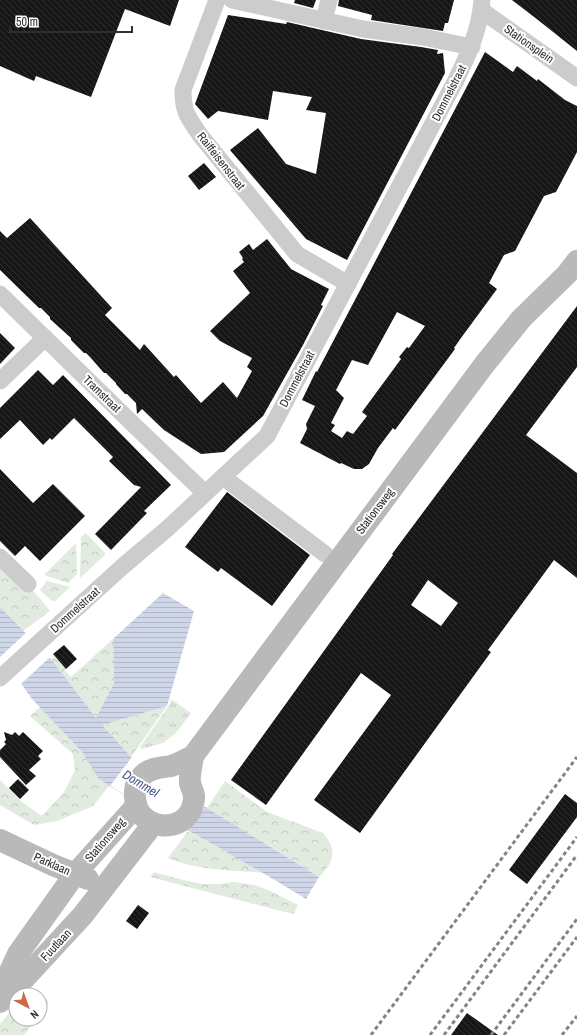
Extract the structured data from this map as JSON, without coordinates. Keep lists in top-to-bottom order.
{
  "streets": {
    "street": [
      "Stationsplein",
      "Dommelstraat",
      "Raiffeisenstraat",
      "Tramstraat",
      "Stationsweg",
      "Parklaan",
      "Fuutlaan"
    ]
  },
  "crossings": [
    ["Stationsplein", "Dommelstraat"],
    ["Dommelstraat", "Raiffeisenstraat"],
    ["Dommelstraat", "Tramstraat"],
    ["Stationsweg", "Parklaan"],
    ["Stationsweg", "Fuutlaan"],
    ["Parklaan", "Fuutlaan"]
  ],
  "water": ["Dommel"],
  "scale_bar": "50 m",
  "north": "bottom right"
}
